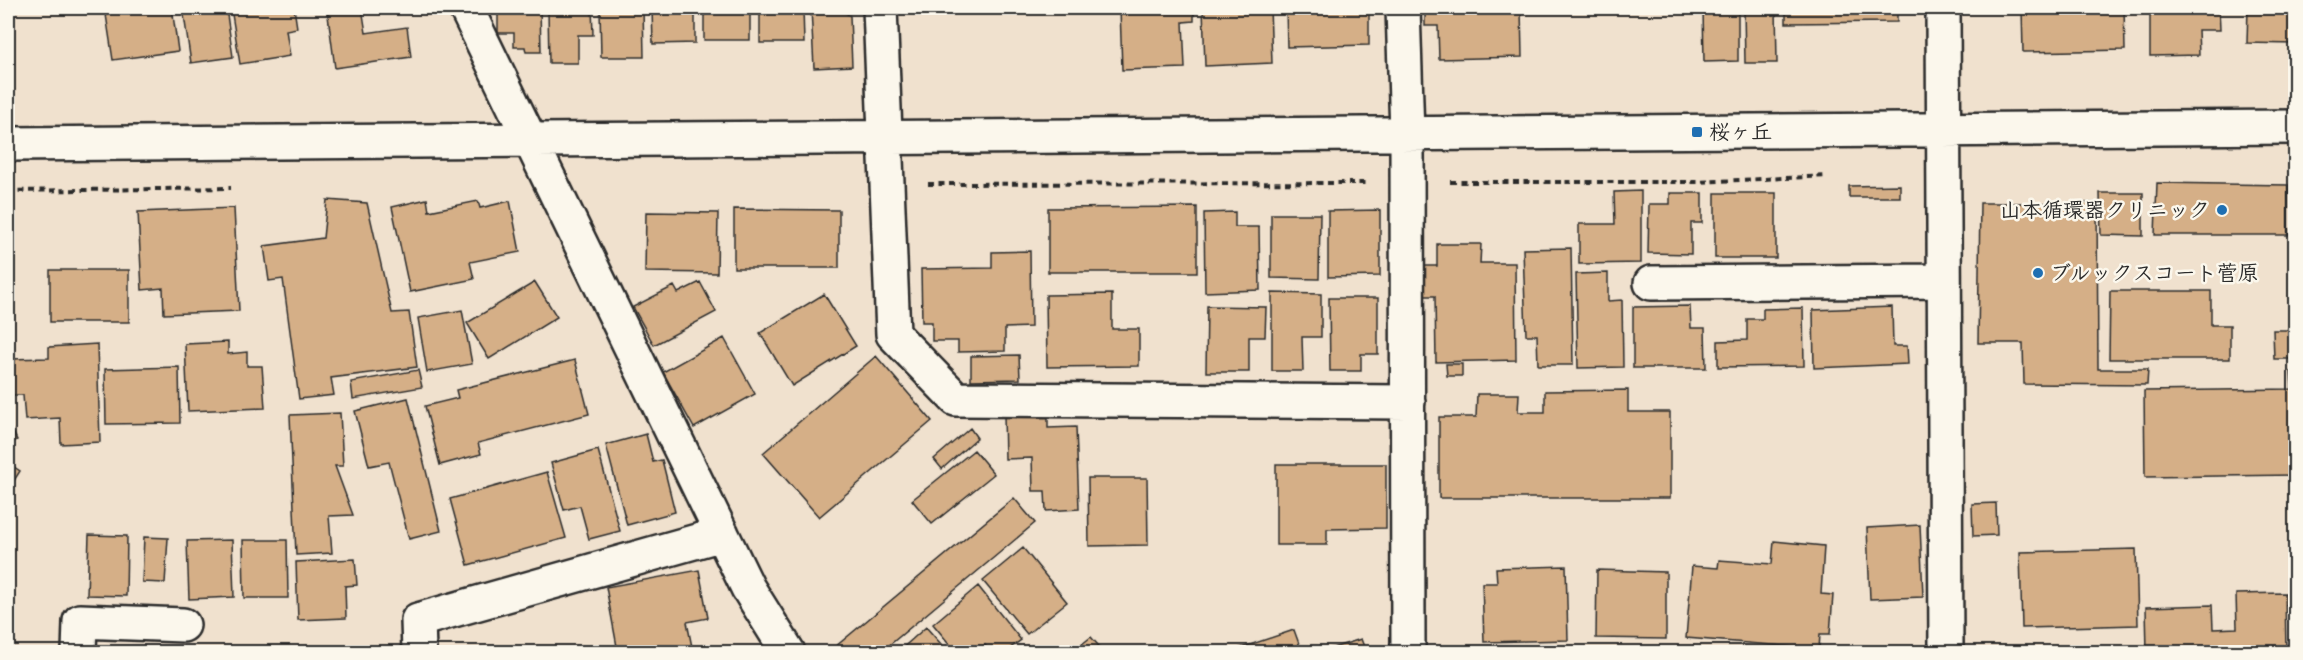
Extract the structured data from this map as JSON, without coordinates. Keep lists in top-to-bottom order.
{
  "places": {
    "transit": ["桜ヶ丘"],
    "other": ["山本循環器クリニック", "ブルックスコート菅原"]
  }
}
